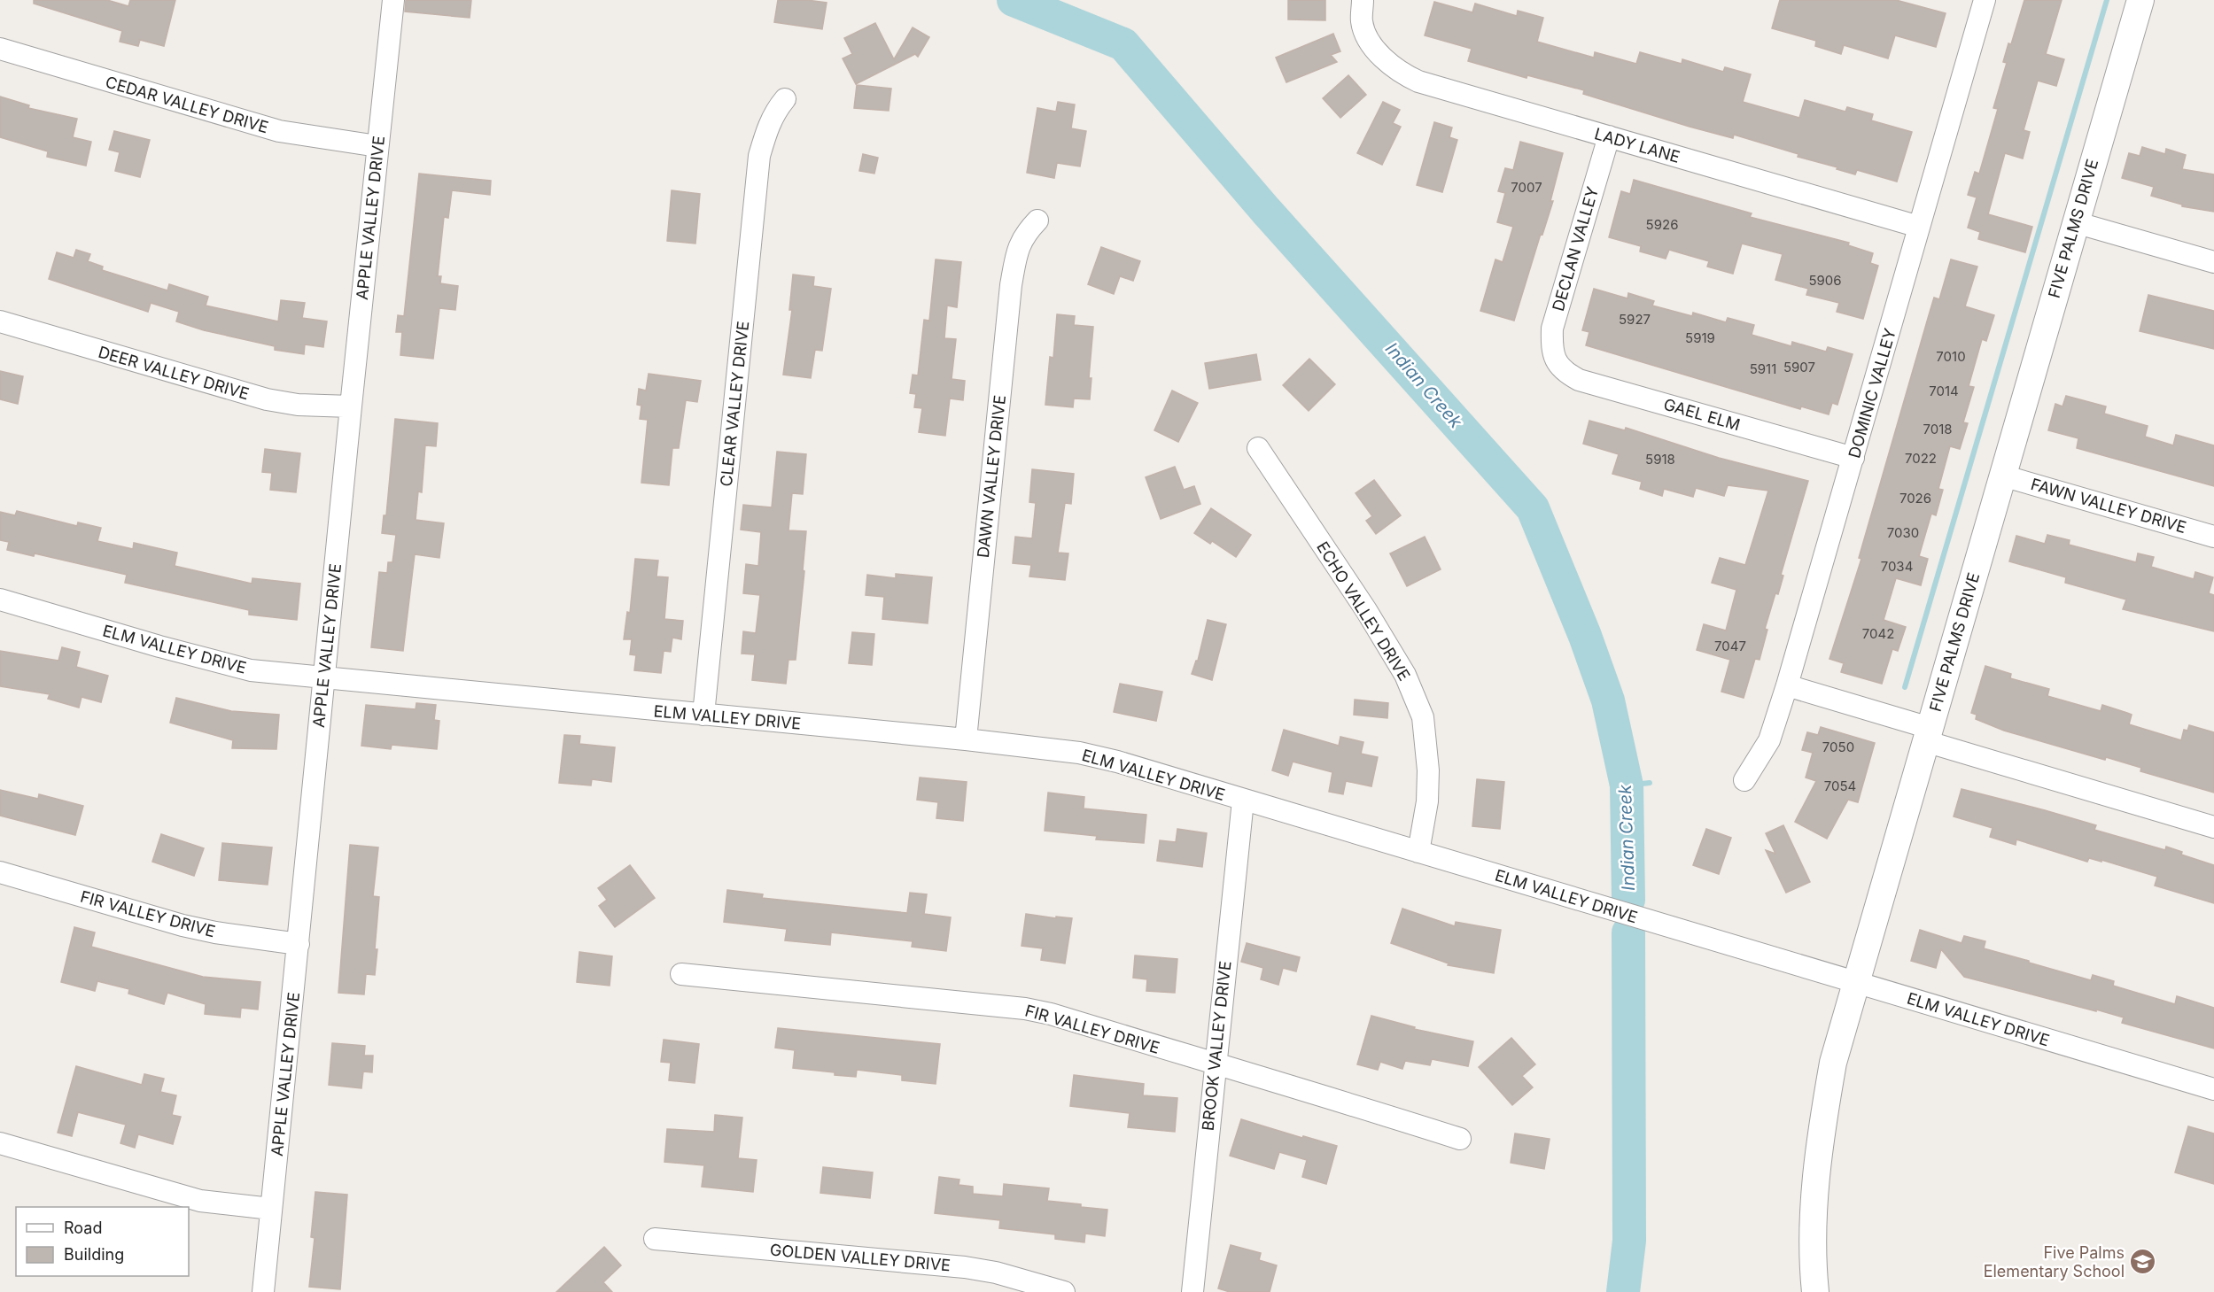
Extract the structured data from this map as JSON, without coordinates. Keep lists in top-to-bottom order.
{
  "streets": {
    "street": [
      "CEDAR VALLEY DRIVE",
      "LADY LANE",
      "APPLE VALLEY DRIVE",
      "FIVE PALMS DRIVE",
      "DECLAN VALLEY",
      "DEER VALLEY DRIVE",
      "DOMINIC VALLEY",
      "CLEAR VALLEY DRIVE",
      "GAEL ELM",
      "DAWN VALLEY DRIVE",
      "FAWN VALLEY DRIVE",
      "ECHO VALLEY DRIVE",
      "ELM VALLEY DRIVE",
      "FIR VALLEY DRIVE",
      "BROOK VALLEY DRIVE",
      "GOLDEN VALLEY DRIVE"
    ]
  },
  "crossings": [
    ["CEDAR VALLEY DRIVE", "APPLE VALLEY DRIVE"],
    ["LADY LANE", "DECLAN VALLEY"],
    ["LADY LANE", "DOMINIC VALLEY"],
    ["APPLE VALLEY DRIVE", "DEER VALLEY DRIVE"],
    ["APPLE VALLEY DRIVE", "ELM VALLEY DRIVE"],
    ["APPLE VALLEY DRIVE", "FIR VALLEY DRIVE"],
    ["FIVE PALMS DRIVE", "FAWN VALLEY DRIVE"],
    ["FIVE PALMS DRIVE", "ELM VALLEY DRIVE"],
    ["DECLAN VALLEY", "GAEL ELM"],
    ["DOMINIC VALLEY", "GAEL ELM"],
    ["CLEAR VALLEY DRIVE", "ELM VALLEY DRIVE"],
    ["DAWN VALLEY DRIVE", "ELM VALLEY DRIVE"],
    ["ECHO VALLEY DRIVE", "ELM VALLEY DRIVE"],
    ["ELM VALLEY DRIVE", "BROOK VALLEY DRIVE"],
    ["FIR VALLEY DRIVE", "BROOK VALLEY DRIVE"]
  ],
  "water": ["Indian Creek"],
  "places": {
    "school or university": ["Five Palms Elementary School"]
  },
  "house_numbers": [
    "7007",
    "5926",
    "5906",
    "5927",
    "5919",
    "7010",
    "5907",
    "5911",
    "7014",
    "7018",
    "7022",
    "5918",
    "7026",
    "7030",
    "7034",
    "7042",
    "7047",
    "7050",
    "7054"
  ],
  "legend": ["Road", "Building"]
}
